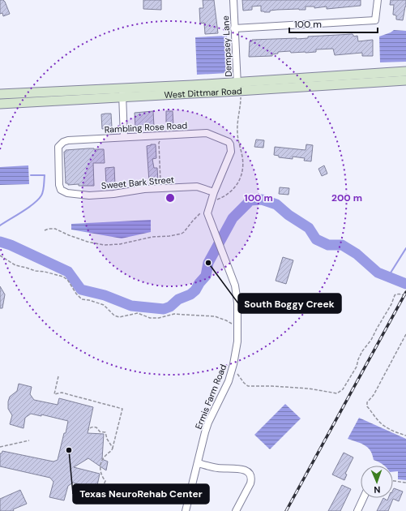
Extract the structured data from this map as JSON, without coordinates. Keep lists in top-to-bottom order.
{
  "streets": {
    "street": [
      "Dempsey Lane",
      "West Dittmar Road",
      "Rambling Rose Road",
      "Sweet Bark Street",
      "Ermis Farm Road"
    ]
  },
  "crossings": [
    ["Dempsey Lane", "West Dittmar Road"],
    ["Rambling Rose Road", "Sweet Bark Street"],
    ["Rambling Rose Road", "Ermis Farm Road"],
    ["Sweet Bark Street", "Ermis Farm Road"]
  ],
  "places": ["South Boggy Creek", "Texas NeuroRehab Center"],
  "scale_bar": "100 m",
  "north": "bottom",
  "rings": ["100 m", "200 m"]
}
